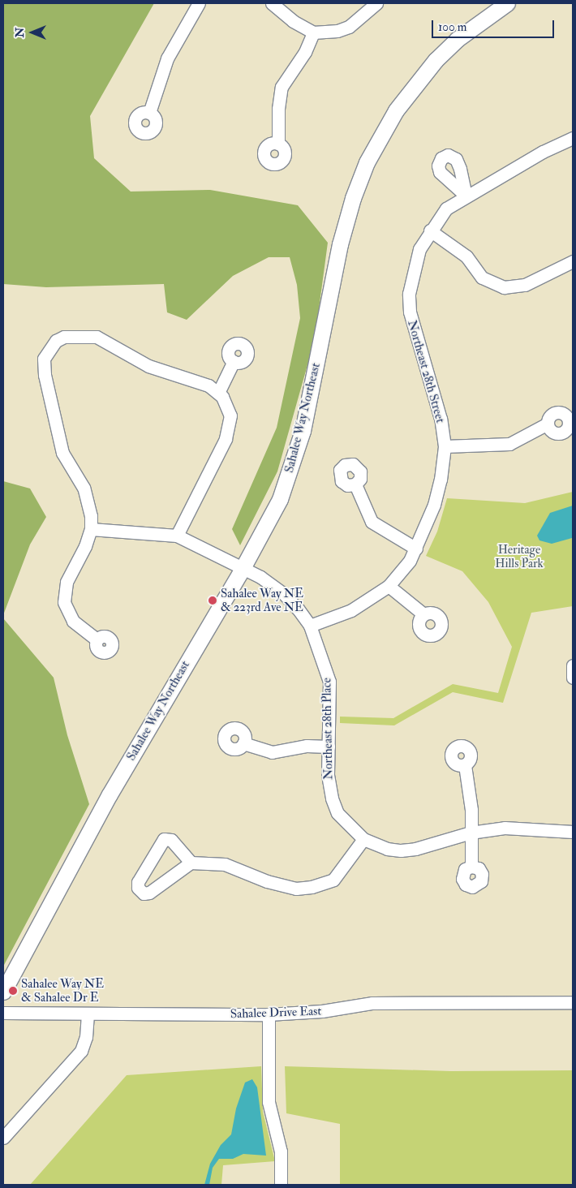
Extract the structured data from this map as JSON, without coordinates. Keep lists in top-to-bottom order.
{
  "streets": {
    "main road": ["Sahalee Way Northeast"],
    "street": ["Northeast 28th Street", "Northeast 28th Place", "Sahalee Drive East"]
  },
  "crossings": [
    ["Northeast 28th Street", "Northeast 28th Place"],
    ["Sahalee Way Northeast", "Northeast 28th Place"]
  ],
  "parks": ["Heritage Hills Park"],
  "places": ["Sahalee Way NE & 223rd Ave NE", "Sahalee Way NE & Sahalee Dr E"],
  "scale_bar": "100 m",
  "north": "left"
}
